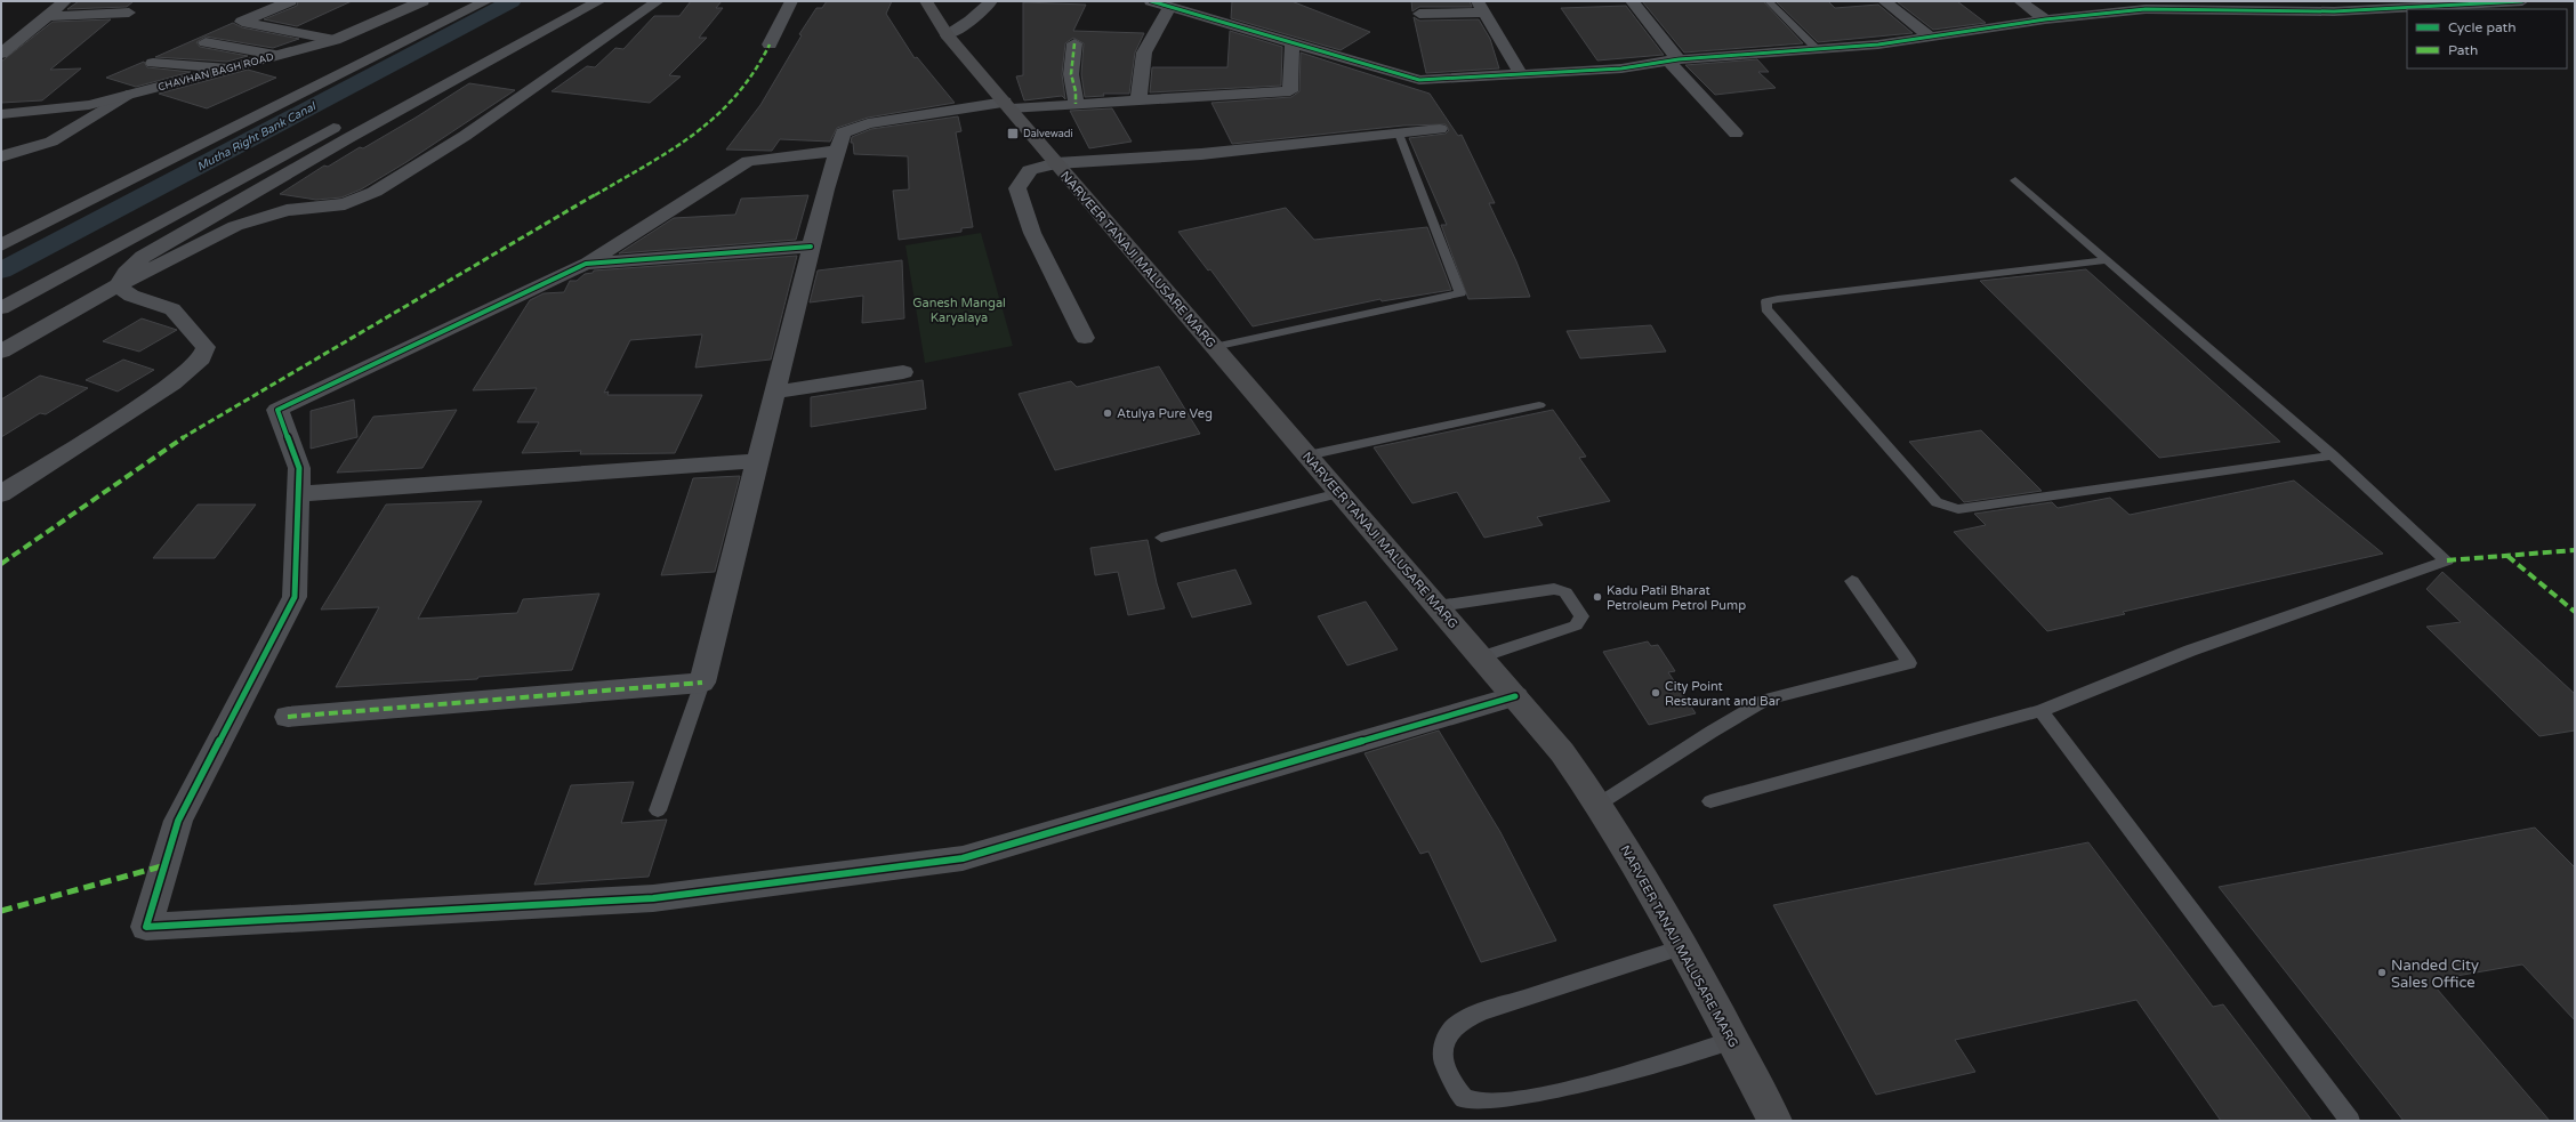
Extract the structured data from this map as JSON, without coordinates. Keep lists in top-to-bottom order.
{
  "streets": {
    "main road": ["NARVEER TANAJI MALUSARE MARG"],
    "street": ["CHAVHAN BAGH ROAD"]
  },
  "water": ["Mutha Right Bank Canal"],
  "parks": ["Ganesh Mangal Karyalaya"],
  "places": {
    "transit": ["Dalvewadi"],
    "other": [
      "Atulya Pure Veg",
      "Kadu Patil Bharat Petroleum Petrol Pump",
      "City Point Restaurant and Bar",
      "Nanded City Sales Office"
    ]
  },
  "legend": ["Cycle path", "Path"]
}
